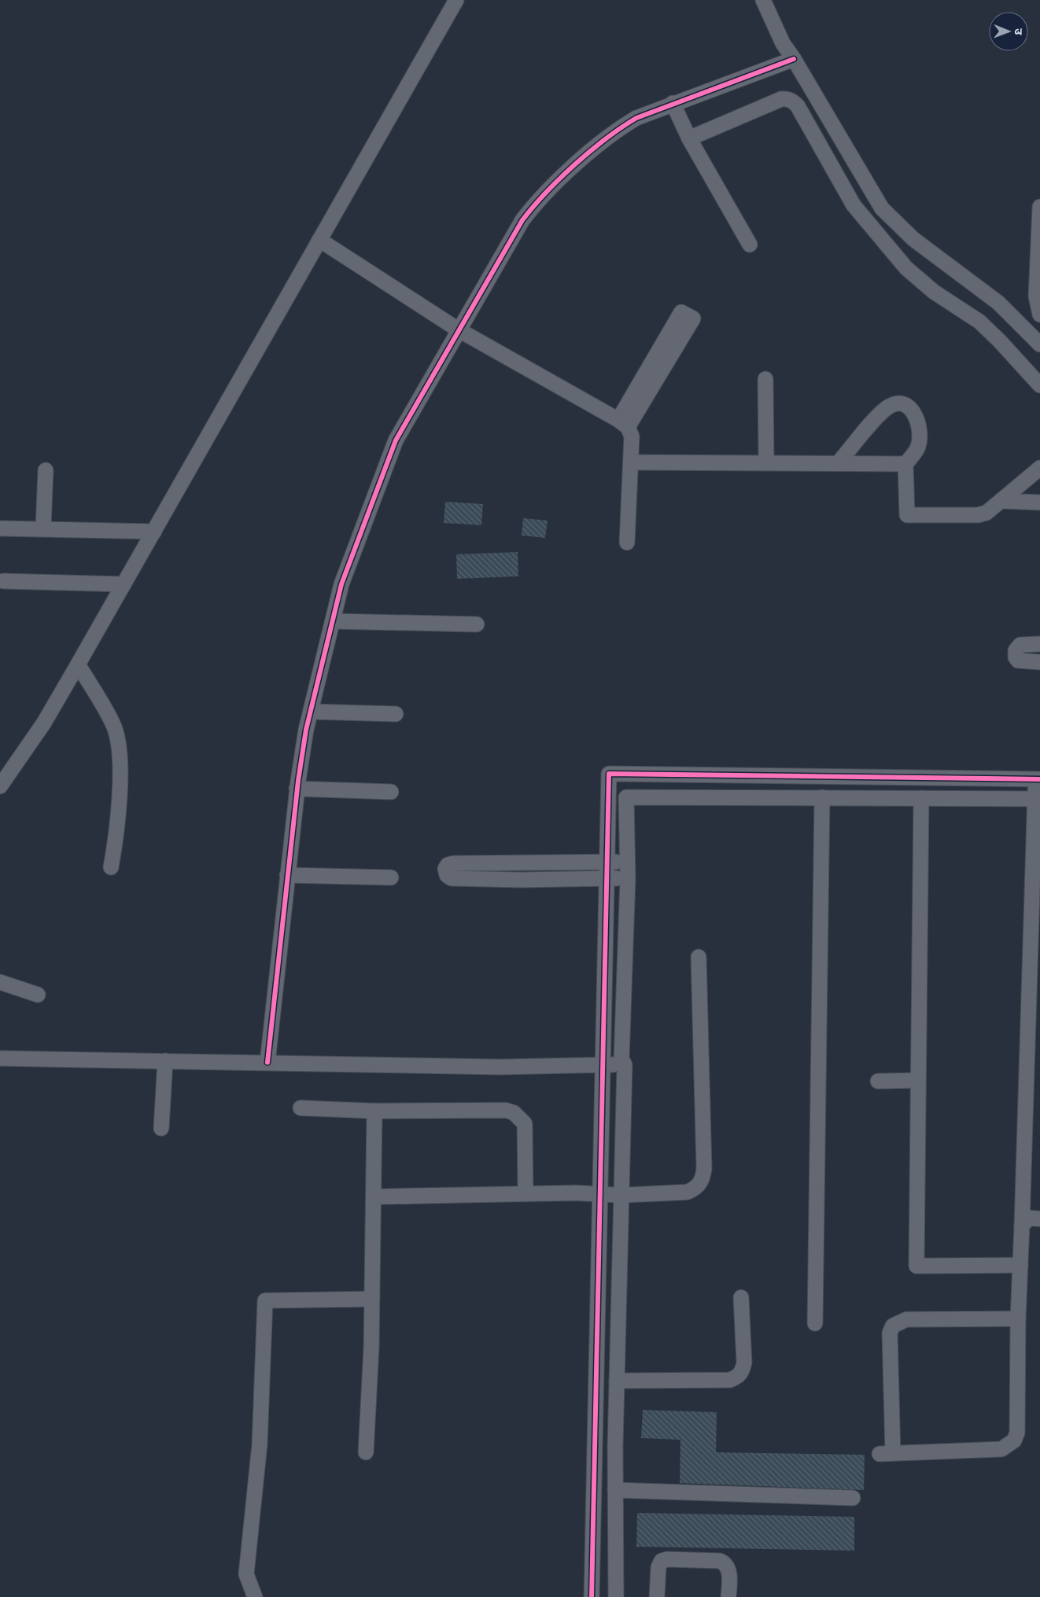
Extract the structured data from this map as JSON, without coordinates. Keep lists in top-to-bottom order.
{
  "north": "right"
}
